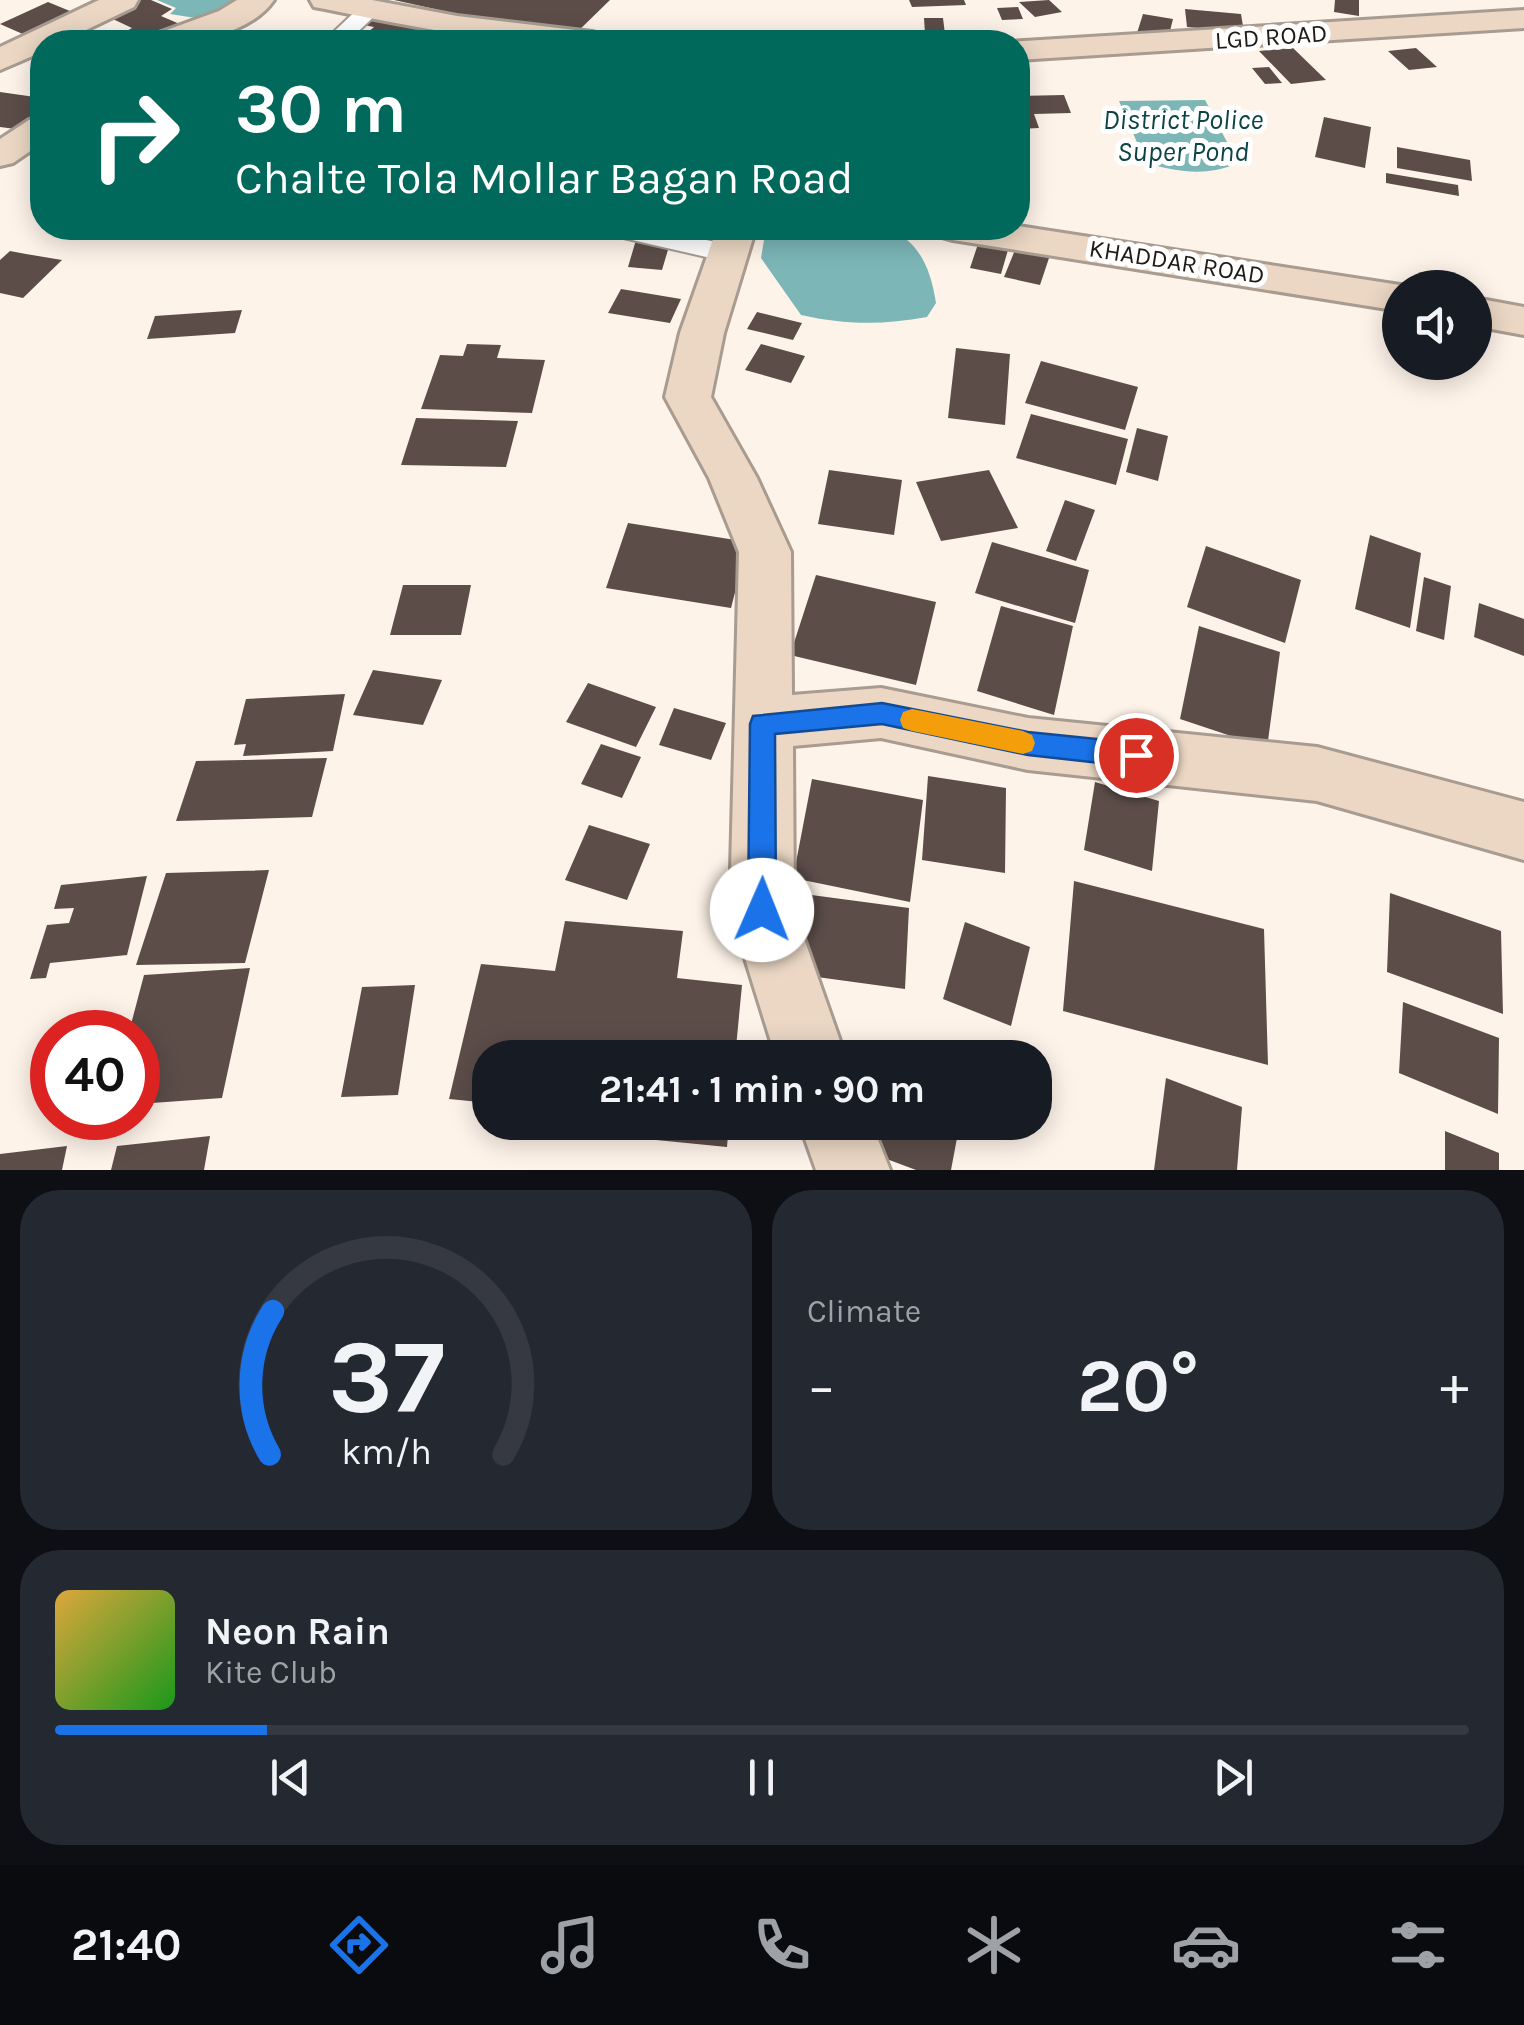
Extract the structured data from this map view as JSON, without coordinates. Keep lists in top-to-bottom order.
{
  "streets": {
    "street": ["LGD ROAD", "KHADDAR ROAD"]
  },
  "water": ["District Police Super Pond"],
  "page": {
    "turn": ["30 m", "Chalte Tola Mollar Bagan Road"],
    "limit": "40",
    "trip": "21:41 · 1 min · 90 m",
    "tile": "Climate",
    "heat": ["−", "20°", "+"],
    "song": ["Neon Rain", "Kite Club"],
    "tabs": "21:40",
    "gauge": ["37", "km/h"]
  }
}
